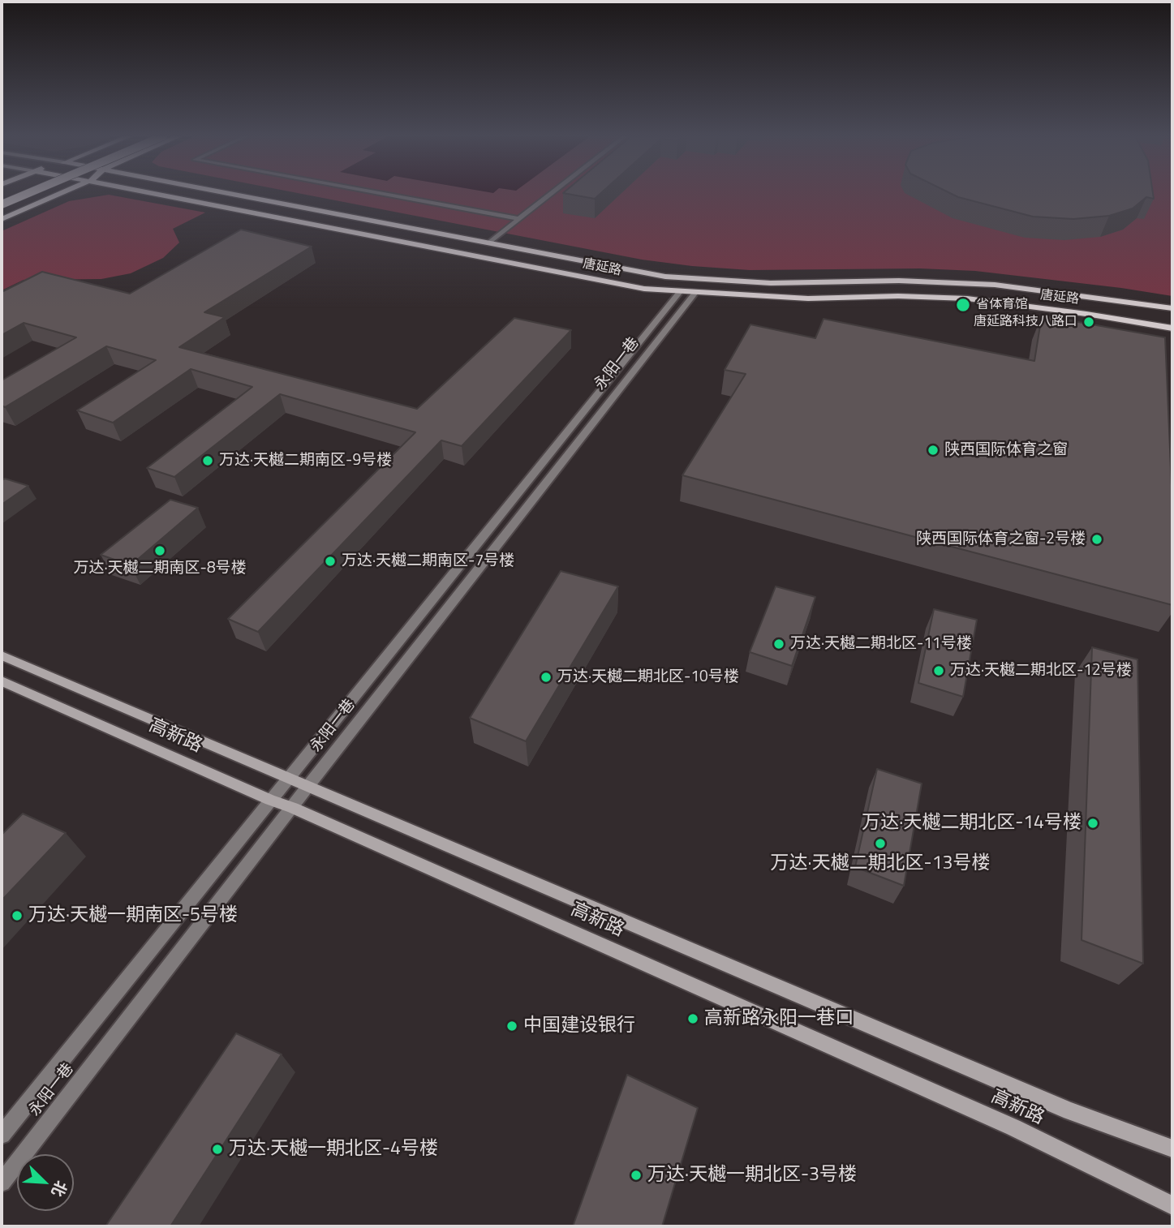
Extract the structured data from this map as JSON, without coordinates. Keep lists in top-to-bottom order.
{
  "streets": {
    "main road": ["唐延路", "高新路"],
    "street": ["永阳一巷"]
  },
  "crossings": [
    ["唐延路", "永阳一巷"],
    ["永阳一巷", "高新路"]
  ],
  "places": [
    "省体育馆",
    "唐延路科技八路口",
    "陕西国际体育之窗",
    "万达·天樾二期南区-9号楼",
    "陕西国际体育之窗-2号楼",
    "万达·天樾二期南区-8号楼",
    "万达·天樾二期南区-7号楼",
    "万达·天樾二期北区-11号楼",
    "万达·天樾二期北区-12号楼",
    "万达·天樾二期北区-10号楼",
    "万达·天樾二期北区-14号楼",
    "万达·天樾二期北区-13号楼",
    "万达·天樾一期南区-5号楼",
    "高新路永阳一巷口",
    "中国建设银行",
    "万达·天樾一期北区-4号楼",
    "万达·天樾一期北区-3号楼"
  ],
  "north": "bottom right"
}
